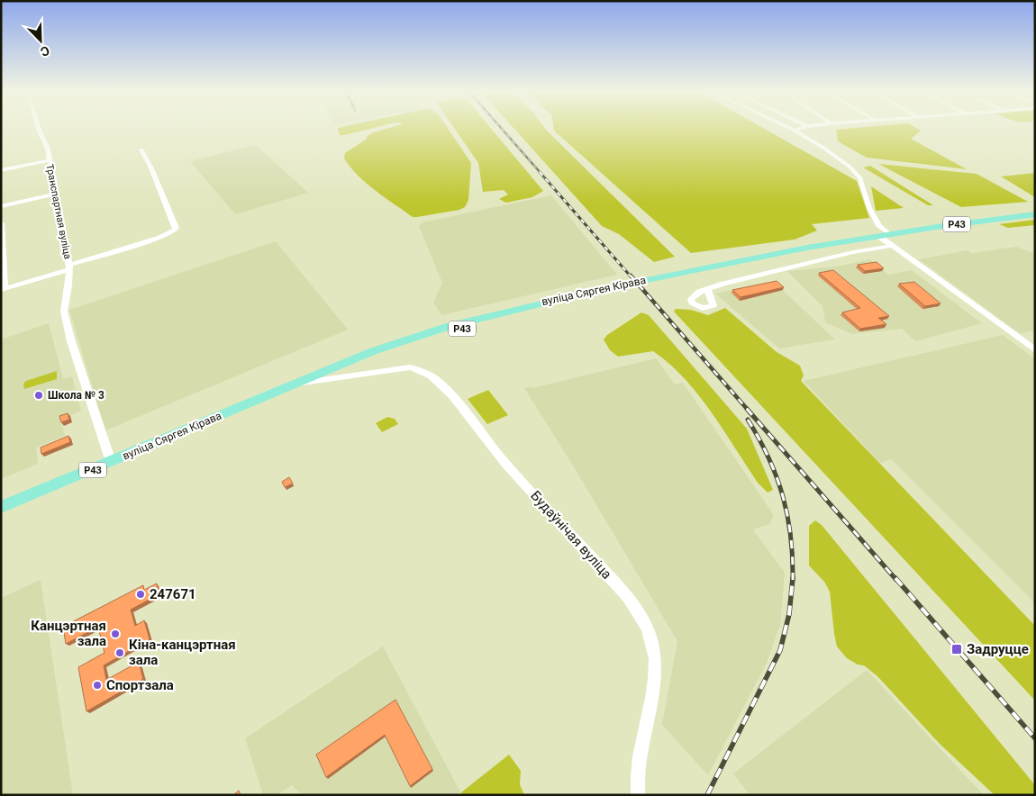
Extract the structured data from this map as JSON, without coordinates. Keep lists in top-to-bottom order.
{
  "streets": {
    "main road": ["Р43", "вуліца Сяргея Кірава"],
    "street": ["Транспартная вуліца", "Будаўнічая вуліца"]
  },
  "crossings": [
    ["Транспартная вуліца", "вуліца Сяргея Кірава"],
    ["вуліца Сяргея Кірава", "Будаўнічая вуліца"]
  ],
  "places": {
    "other": [
      "Школа № 3",
      "247671",
      "Канцэртная зала",
      "Кіна-канцэртная зала",
      "Спортзала"
    ],
    "transit": ["Задруцце"]
  },
  "north": "bottom right"
}
